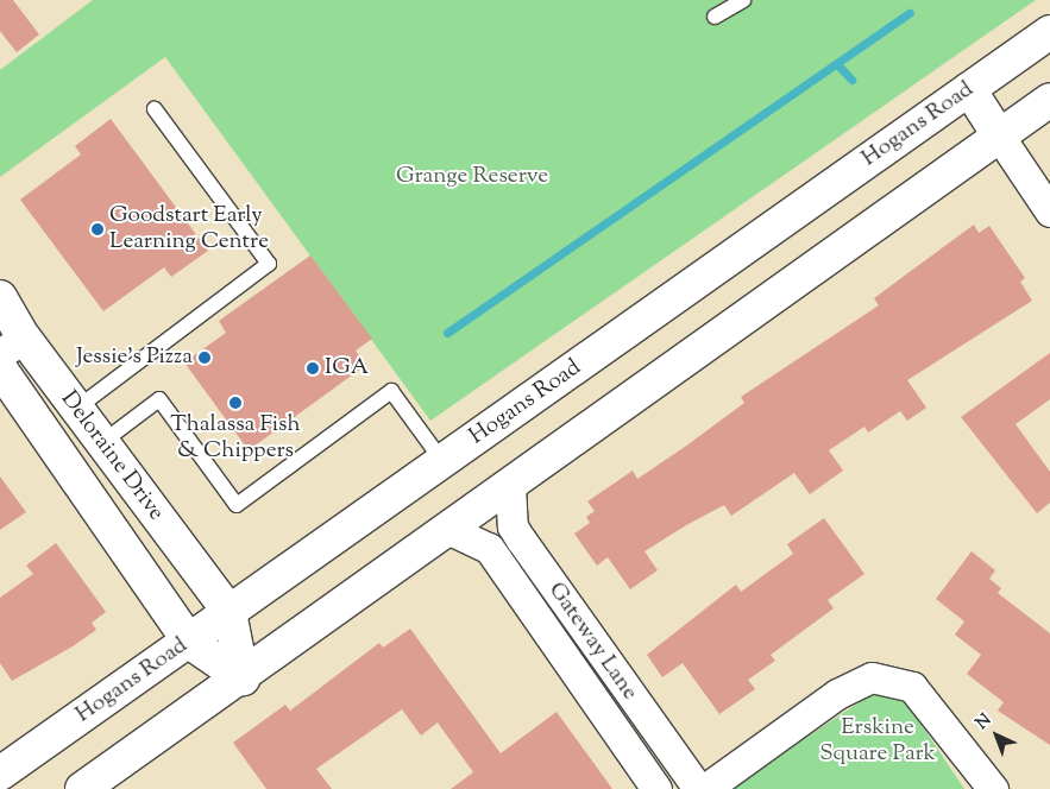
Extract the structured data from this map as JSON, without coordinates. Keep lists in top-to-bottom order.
{
  "streets": {
    "street": ["Hogans Road", "Deloraine Drive", "Gateway Lane"]
  },
  "crossings": [
    ["Hogans Road", "Deloraine Drive"]
  ],
  "parks": ["Grange Reserve", "Erskine Square Park"],
  "places": [
    "Goodstart Early Learning Centre",
    "Jessie's Pizza",
    "IGA",
    "Thalassa Fish & Chippers"
  ],
  "north": "top left"
}
